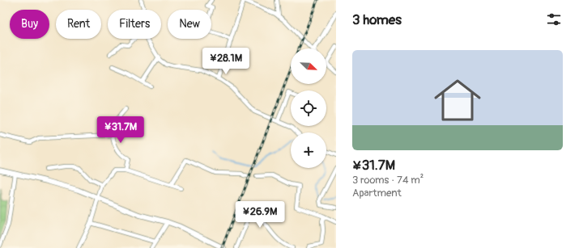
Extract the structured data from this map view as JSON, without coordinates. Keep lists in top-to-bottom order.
{
  "north": "bottom right",
  "page": {
    "heading": "3 homes",
    "chip": [
      "Buy",
      "Rent",
      "Filters",
      "New"
    ],
    "list": [
      {
        "name": "¥31.7M",
        "note": "3 rooms · 74 m² · Apartment"
      }
    ],
    "price": ["¥28.1M", "¥31.7M", "¥26.9M"],
    "map_buttons": "+"
  }
}
